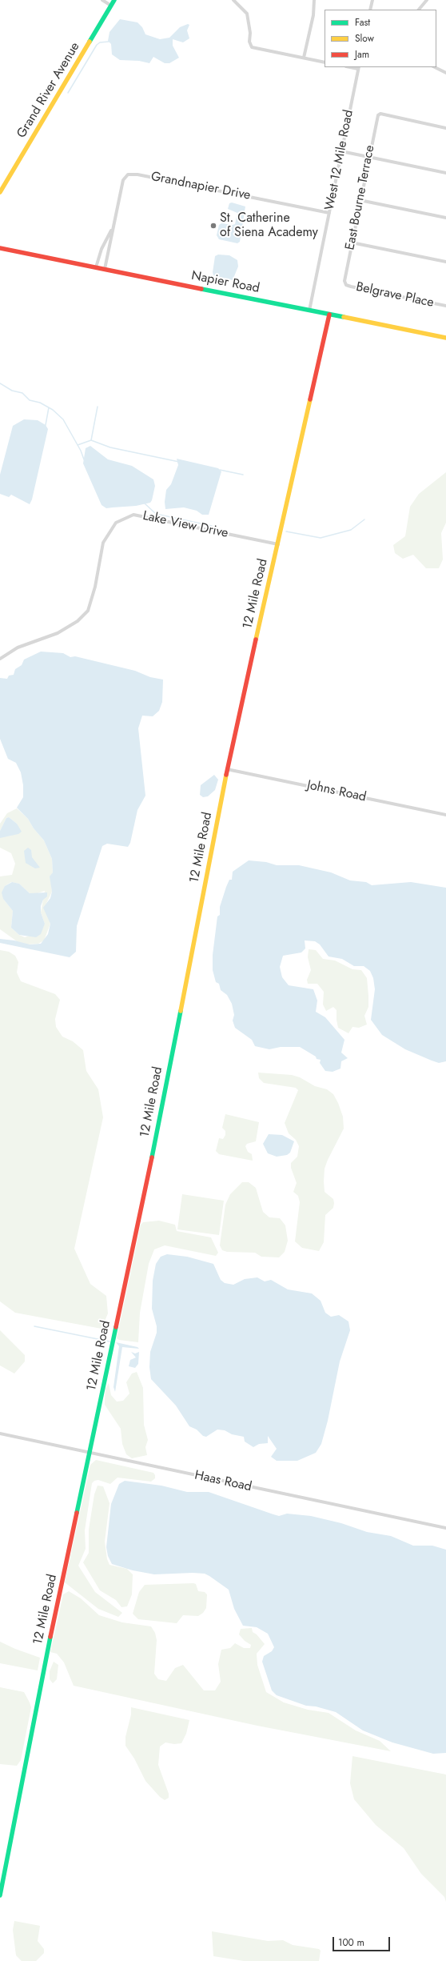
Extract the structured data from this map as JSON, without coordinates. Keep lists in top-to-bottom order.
{
  "streets": {
    "street": [
      "Grand River Avenue",
      "West 12 Mile Road",
      "Grandnapier Drive",
      "East Bourne Terrace",
      "Napier Road",
      "Belgrave Place",
      "Lake View Drive",
      "12 Mile Road",
      "Johns Road",
      "Haas Road"
    ]
  },
  "crossings": [
    ["West 12 Mile Road", "Grandnapier Drive"],
    ["West 12 Mile Road", "Napier Road"],
    ["Grandnapier Drive", "Napier Road"],
    ["East Bourne Terrace", "Belgrave Place"],
    ["Napier Road", "12 Mile Road"],
    ["Lake View Drive", "12 Mile Road"],
    ["12 Mile Road", "Johns Road"],
    ["12 Mile Road", "Haas Road"]
  ],
  "places": ["St. Catherine of Siena Academy"],
  "legend": ["Fast", "Slow", "Jam"],
  "scale_bar": "100 m"
}
